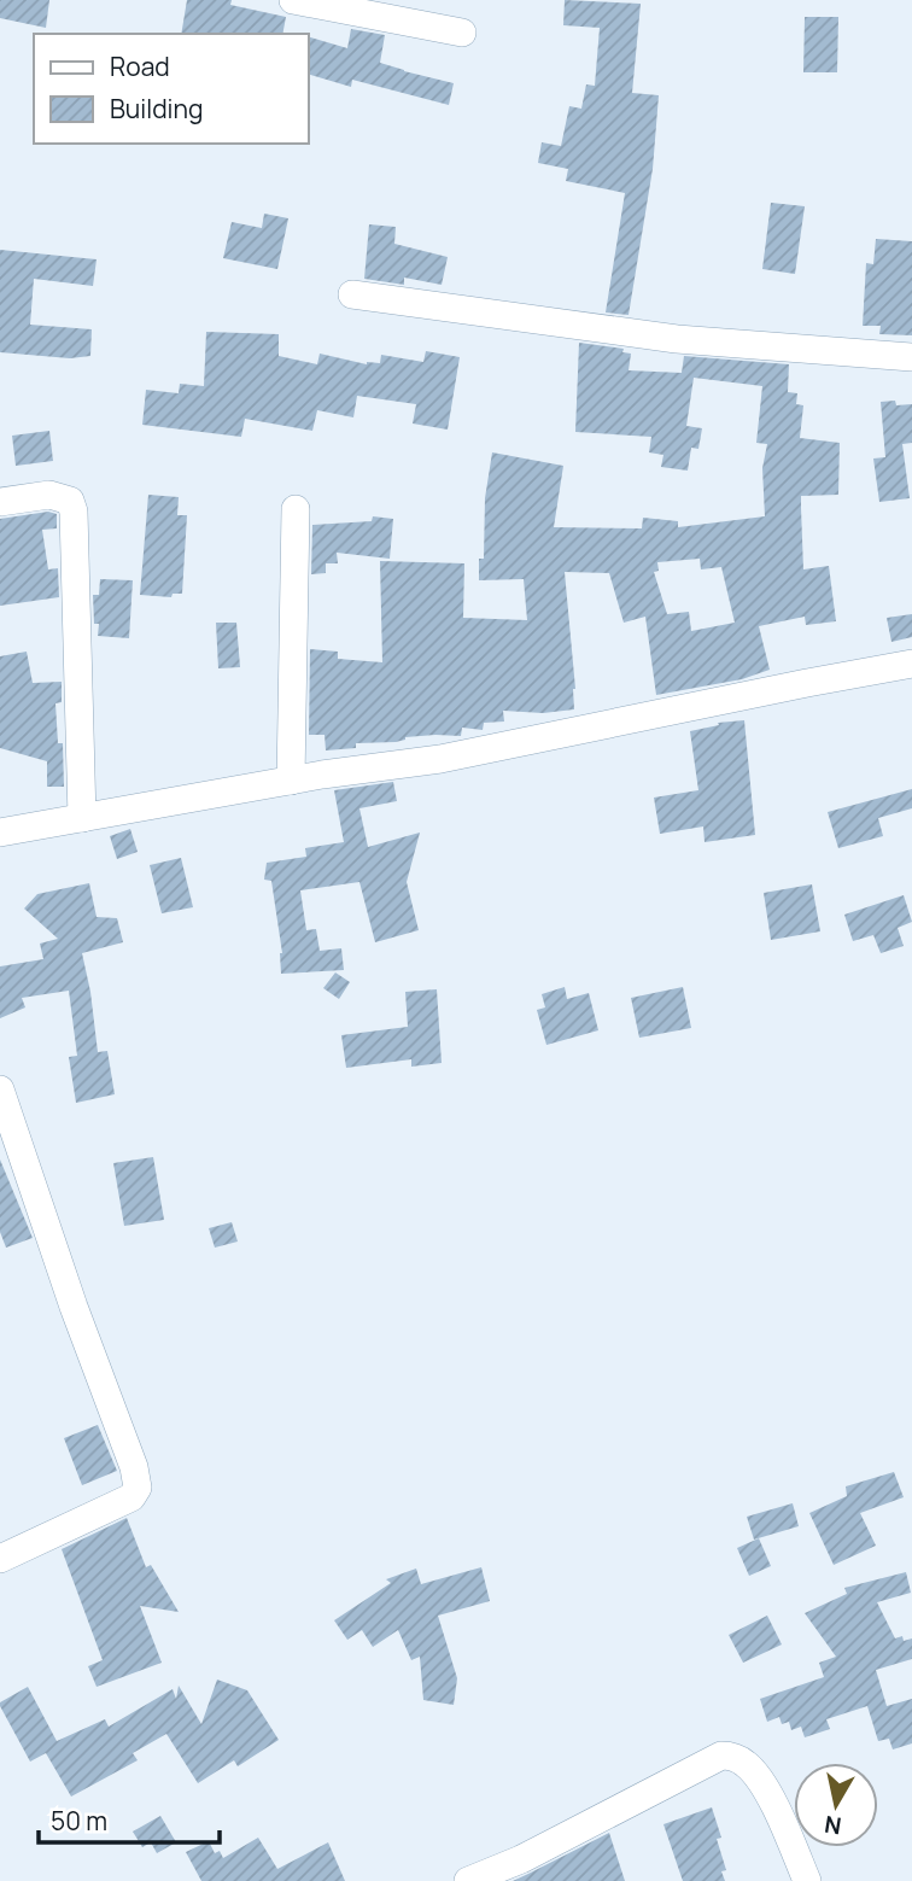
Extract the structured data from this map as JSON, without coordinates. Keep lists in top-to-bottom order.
{
  "legend": ["Road", "Building"],
  "scale_bar": "50 m",
  "north": "bottom"
}
